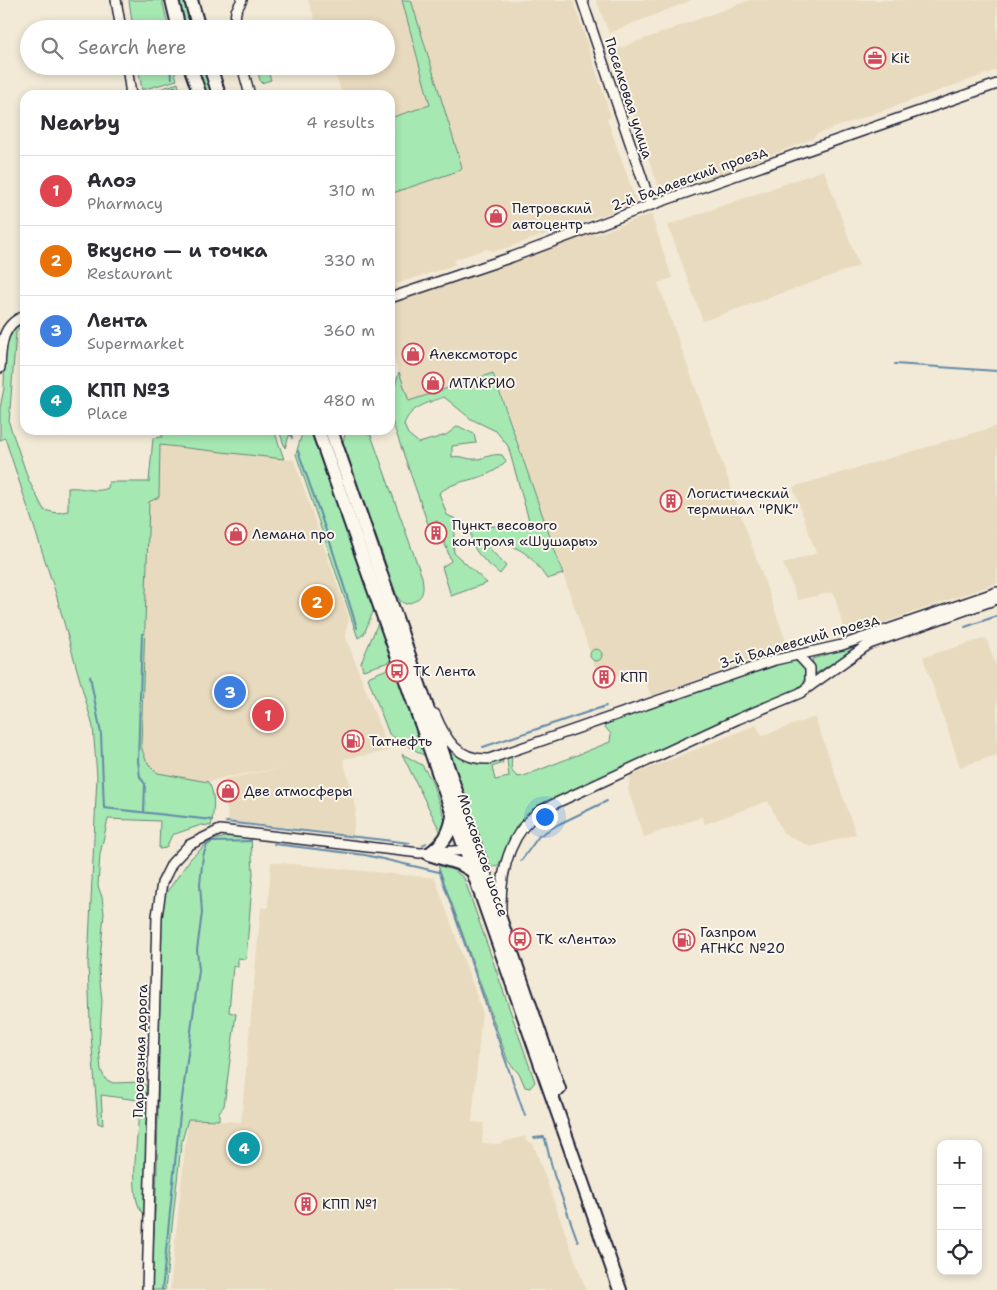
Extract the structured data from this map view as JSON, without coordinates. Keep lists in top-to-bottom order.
{
  "streets": {
    "highway": ["Московское шоссе"],
    "street": [
      "Поселковая улица",
      "2-й Бадаевский проезд",
      "3-й Бадаевский проезд",
      "Паровозная дорога"
    ]
  },
  "crossings": [
    ["Поселковая улица", "2-й Бадаевский проезд"],
    ["3-й Бадаевский проезд", "Московское шоссе"],
    ["Московское шоссе", "Паровозная дорога"]
  ],
  "places": {
    "office": ["Kit"],
    "shop": [
      "Петровский автоцентр",
      "Алексмоторс",
      "МТЛКРИО",
      "Лемана про",
      "Две атмосферы"
    ],
    "building": [
      "Логистический терминал \"PNK\"",
      "Пункт весового контроля «Шушары»",
      "КПП",
      "КПП №1"
    ],
    "bus stop": ["ТК Лента", "ТК «Лента»"],
    "fuel station": ["Татнефть", "Газпром АГНКС №20"]
  },
  "page": {
    "search": "Search here",
    "heading": ["Nearby", "4 results"],
    "list": [
      {
        "mark": "1",
        "name": "Алоэ",
        "note": "Pharmacy",
        "value": "310 m"
      },
      {
        "mark": "2",
        "name": "Вкусно — и точка",
        "note": "Restaurant",
        "value": "330 m"
      },
      {
        "mark": "3",
        "name": "Лента",
        "note": "Supermarket",
        "value": "360 m"
      },
      {
        "mark": "4",
        "name": "КПП №3",
        "note": "Place",
        "value": "480 m"
      }
    ],
    "pins": [
      "2",
      "3",
      "1",
      "4"
    ],
    "map_buttons": ["+", "−"]
  }
}
